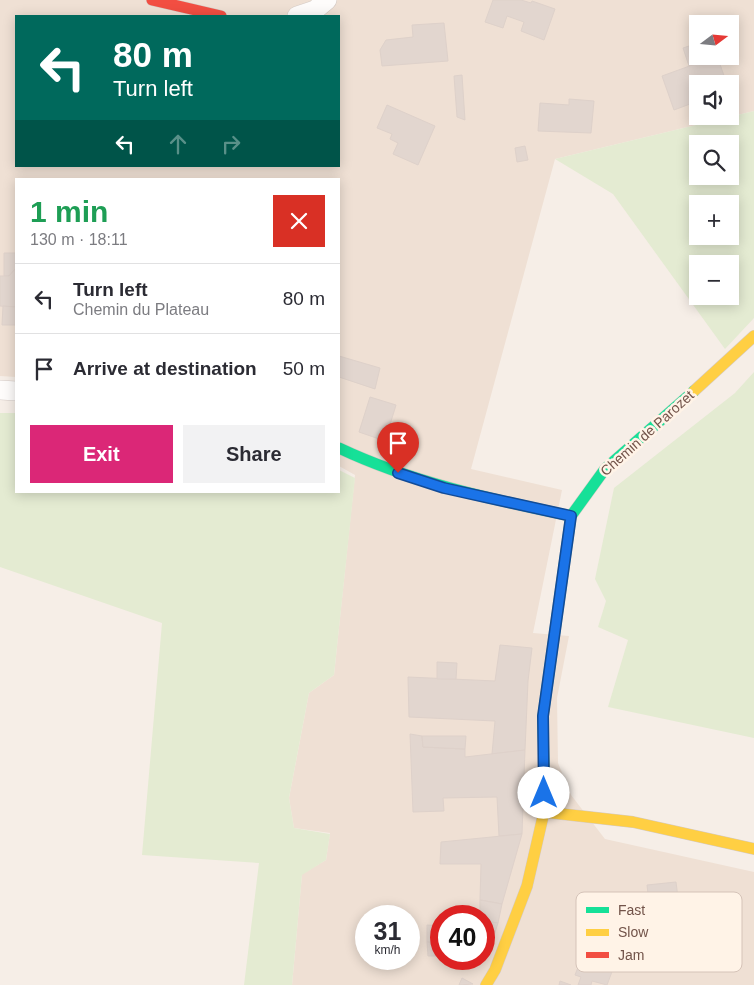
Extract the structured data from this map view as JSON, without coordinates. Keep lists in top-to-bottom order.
{
  "streets": {
    "street": ["Chemin de Parozet"]
  },
  "legend": ["Fast", "Slow", "Jam"],
  "north": "right",
  "page": {
    "map_buttons": ["+", "−"],
    "turn": ["80 m", "Turn left"],
    "heading": ["1 min", "130 m · 18:11"],
    "list": [
      {
        "name": "Turn left",
        "note": "Chemin du Plateau",
        "value": "80 m"
      },
      {
        "name": "Arrive at destination",
        "value": "50 m"
      }
    ],
    "buttons": ["Exit", "Share"],
    "speed": "31 km/h",
    "limit": "40"
  }
}
